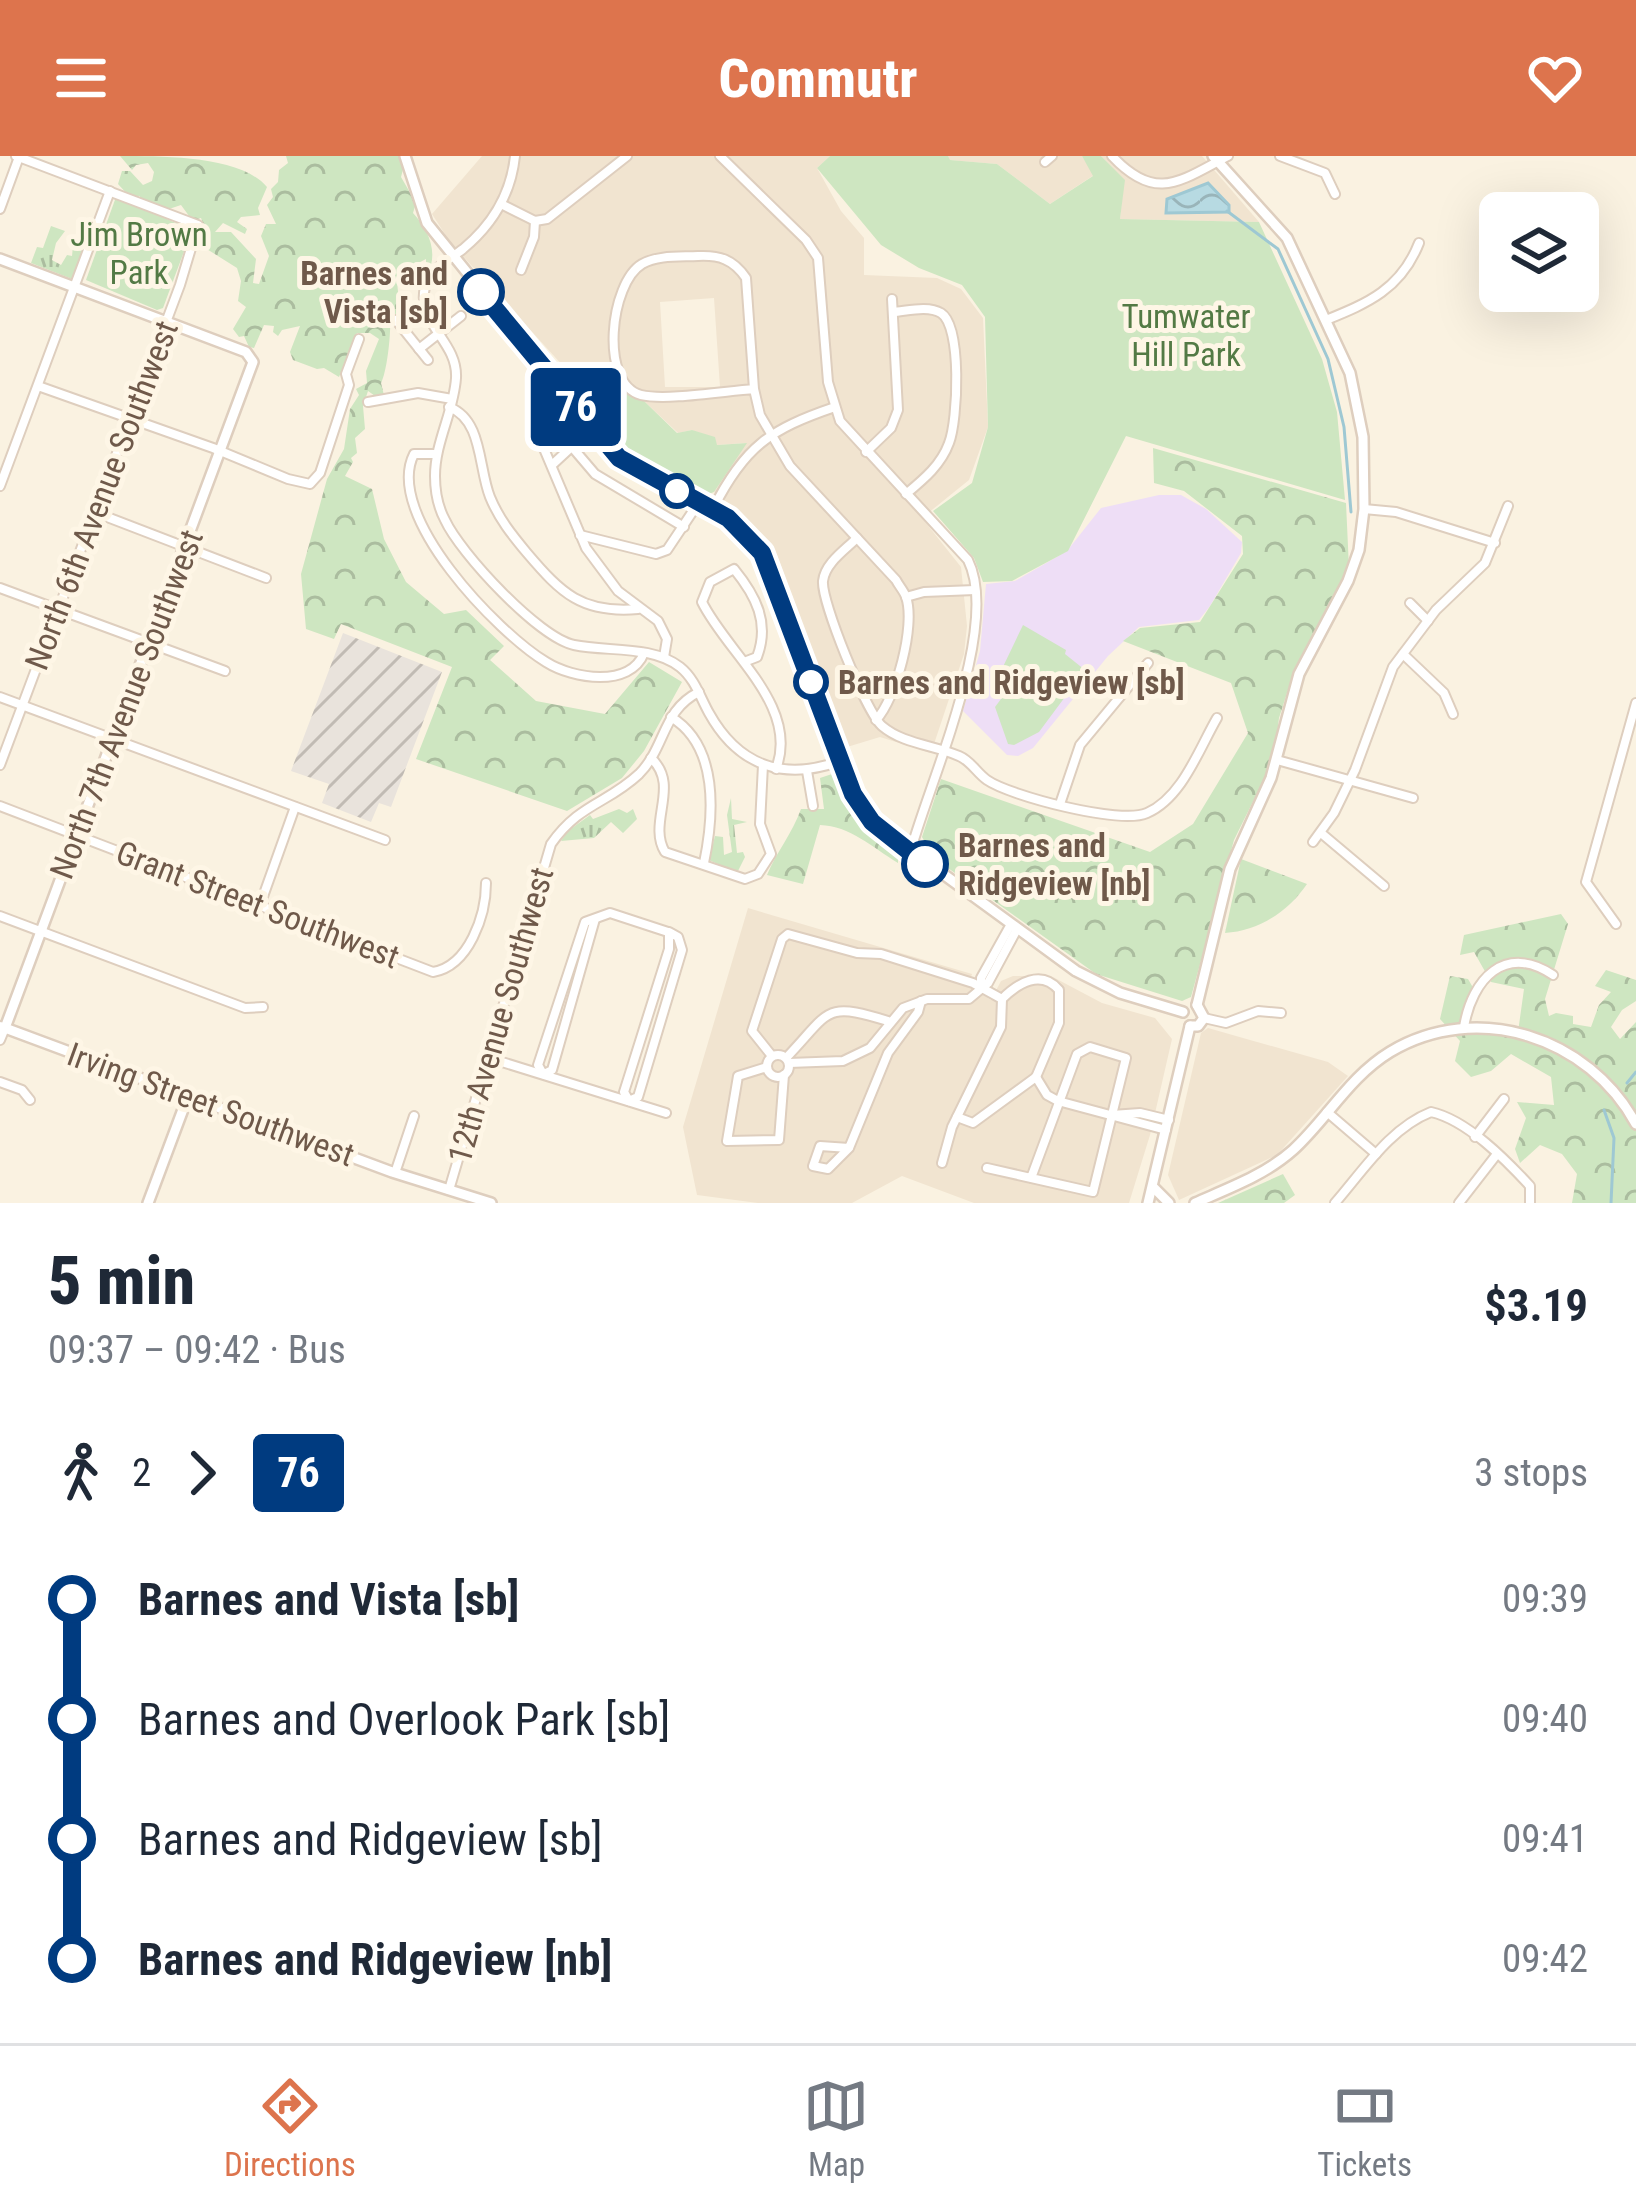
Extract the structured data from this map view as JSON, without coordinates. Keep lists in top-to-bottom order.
{
  "streets": {
    "street": [
      "North 6th Avenue Southwest",
      "North 7th Avenue Southwest",
      "Grant Street Southwest",
      "12th Avenue Southwest",
      "Irving Street Southwest"
    ]
  },
  "crossings": [
    ["North 6th Avenue Southwest", "North 7th Avenue Southwest"],
    ["North 7th Avenue Southwest", "Grant Street Southwest"],
    ["North 7th Avenue Southwest", "Irving Street Southwest"],
    ["12th Avenue Southwest", "Irving Street Southwest"]
  ],
  "parks": ["Jim Brown Park", "Tumwater Hill Park"],
  "places": ["Barnes and Vista [sb]", "Barnes and Ridgeview [sb]", "Barnes and Ridgeview [nb]"],
  "lines": ["bus line 76"],
  "page": {
    "header": "Commutr",
    "on_map": "76",
    "heading": ["5 min", "09:37 – 09:42 · Bus", "$3.19"],
    "legs": ["2", "76", "3 stops"],
    "list": [
      {
        "name": "Barnes and Vista [sb]",
        "value": "09:39"
      },
      {
        "name": "Barnes and Overlook Park [sb]",
        "value": "09:40"
      },
      {
        "name": "Barnes and Ridgeview [sb]",
        "value": "09:41"
      },
      {
        "name": "Barnes and Ridgeview [nb]",
        "value": "09:42"
      }
    ],
    "tabs": ["Directions", "Map", "Tickets"]
  }
}
